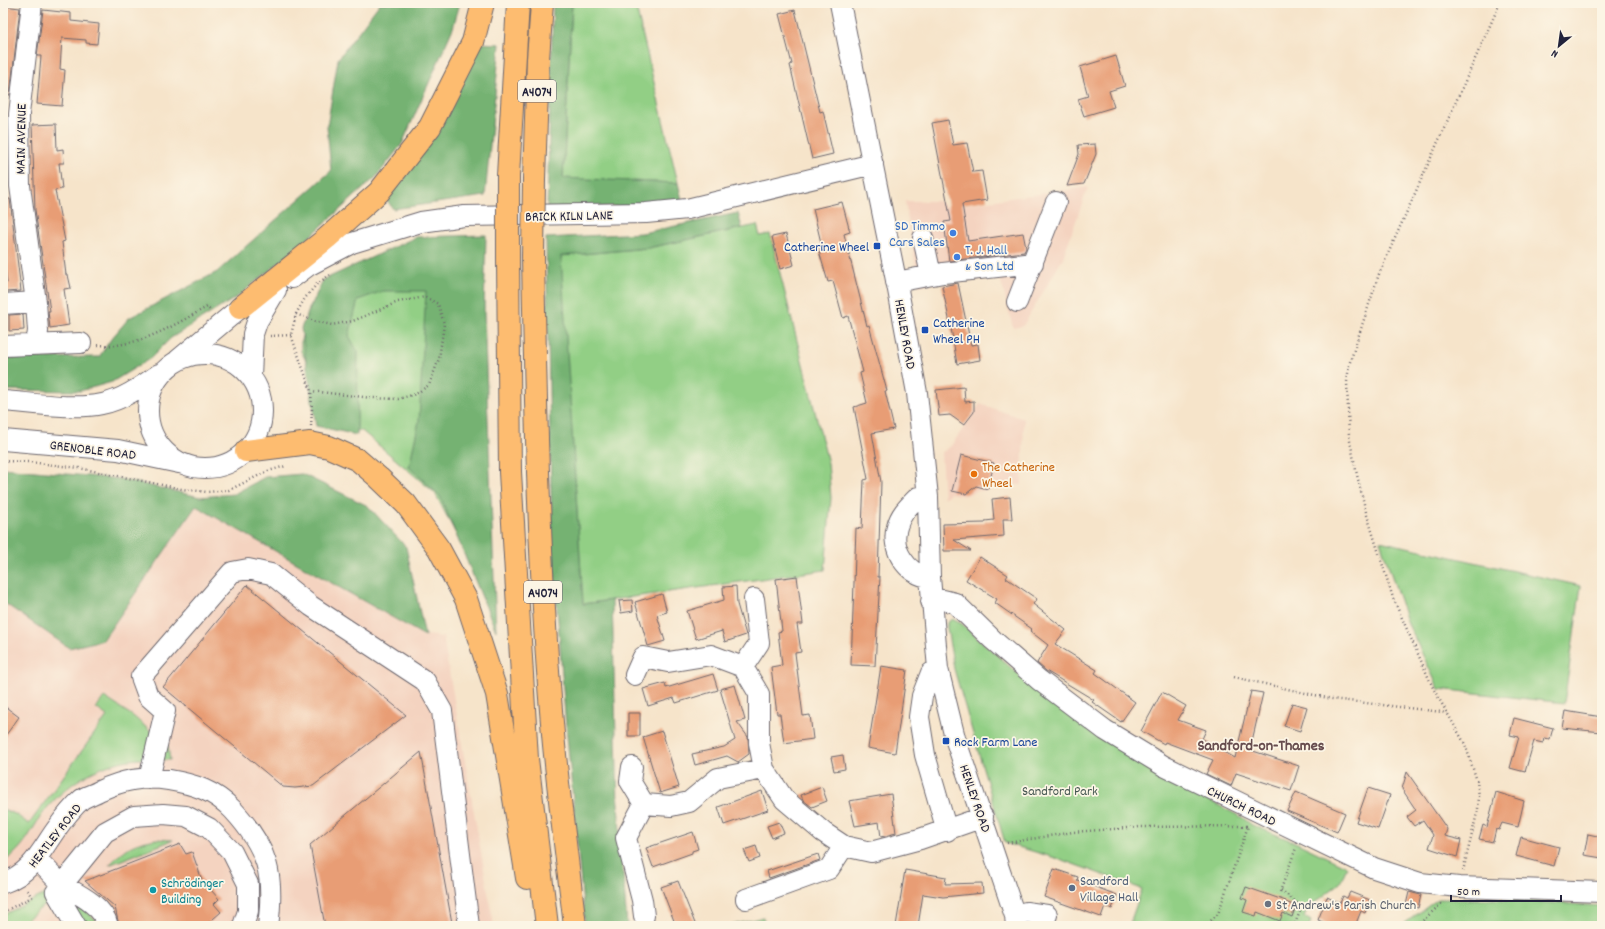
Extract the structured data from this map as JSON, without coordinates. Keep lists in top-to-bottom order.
{
  "streets": {
    "main road": ["A4074"],
    "street": [
      "MAIN AVENUE",
      "BRICK KILN LANE",
      "HENLEY ROAD",
      "GRENOBLE ROAD",
      "CHURCH ROAD",
      "HEATLEY ROAD"
    ]
  },
  "crossings": [
    ["BRICK KILN LANE", "HENLEY ROAD"],
    ["BRICK KILN LANE", "GRENOBLE ROAD"],
    ["HENLEY ROAD", "CHURCH ROAD"]
  ],
  "districts": ["Sandford-on-Thames"],
  "parks": ["Sandford Park"],
  "places": {
    "other": [
      "SD Timmo Cars Sales",
      "T. J. Hall & Son Ltd",
      "The Catherine Wheel",
      "Sandford Village Hall",
      "Schrödinger Building",
      "St Andrew's Parish Church"
    ],
    "transit": ["Catherine Wheel", "Catherine Wheel PH", "Rock Farm Lane"]
  },
  "scale_bar": "50 m",
  "north": "bottom left"
}
